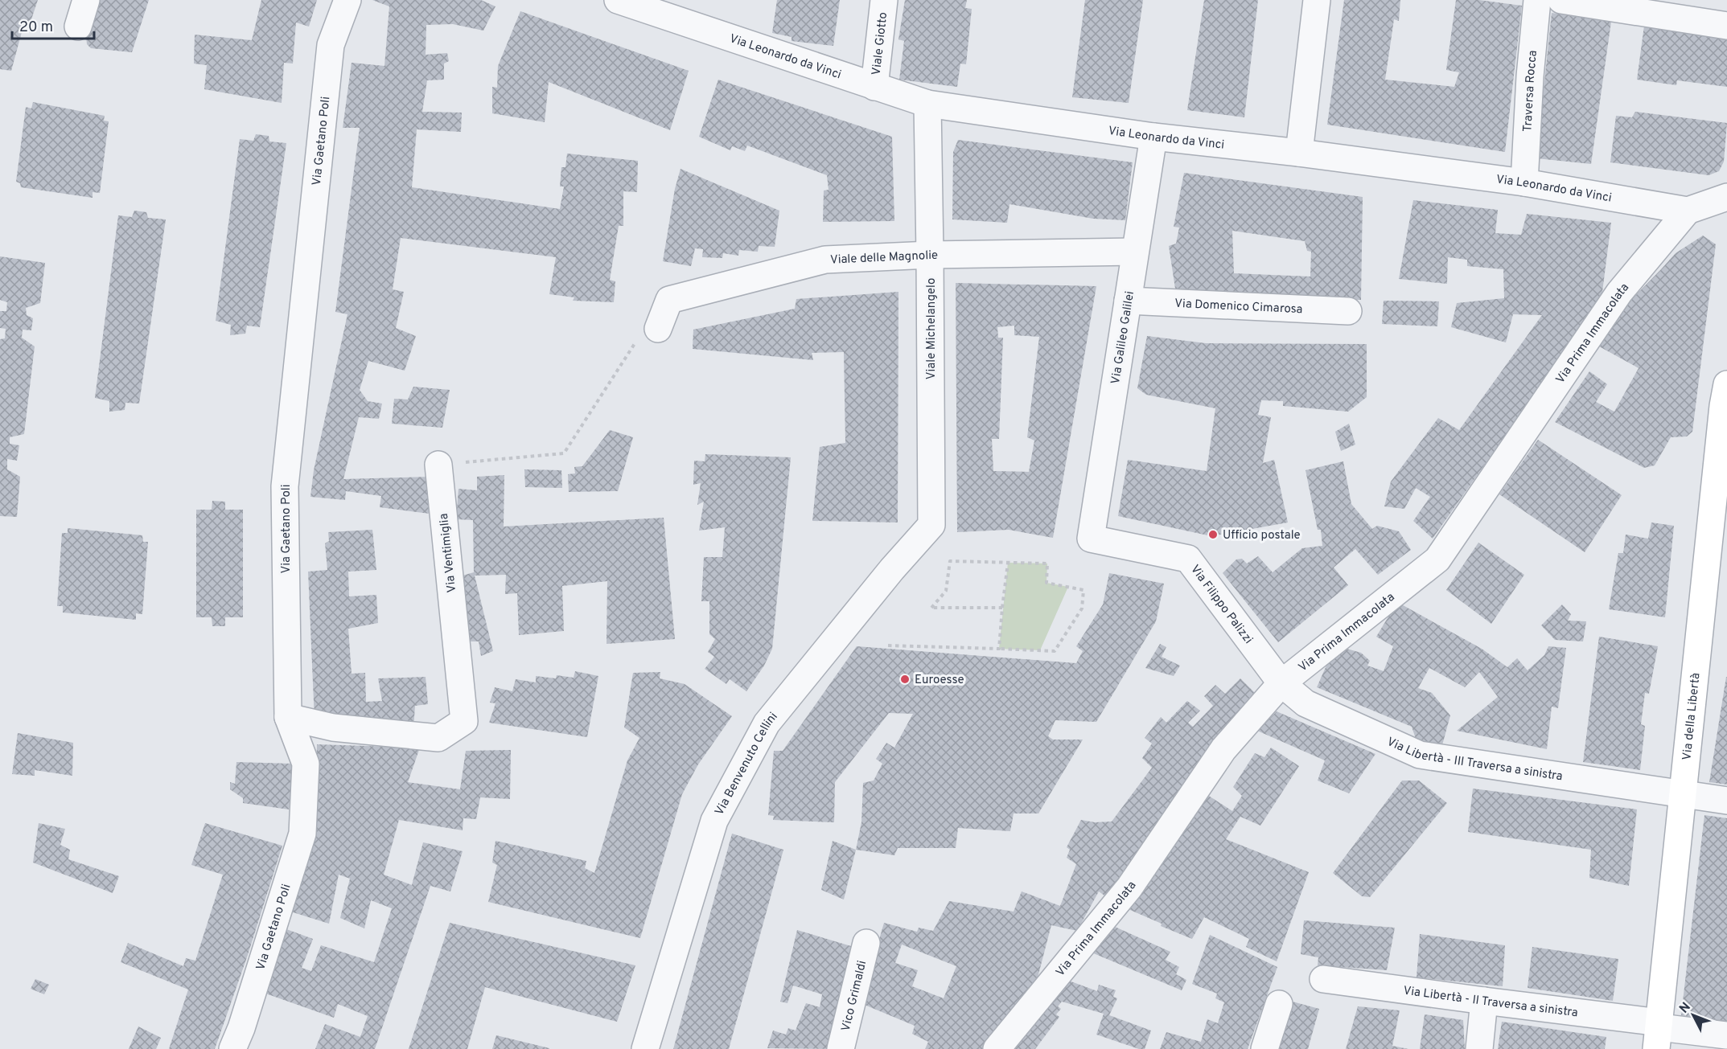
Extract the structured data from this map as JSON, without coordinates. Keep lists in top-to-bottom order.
{
  "streets": {
    "street": [
      "Viale Giotto",
      "Via Leonardo da Vinci",
      "Traversa Rocca",
      "Via Gaetano Poli",
      "Viale delle Magnolie",
      "Via Domenico Cimarosa",
      "Viale Michelangelo",
      "Via Prima Immacolata",
      "Via Galileo Galilei",
      "Via Ventimiglia",
      "Via Filippo Palizzi",
      "Via della Libertà",
      "Via Libertà - III Traversa a sinistra",
      "Via Benvenuto Cellini",
      "Vico Grimaldi",
      "Via Libertà - II Traversa a sinistra"
    ]
  },
  "crossings": [
    ["Viale Giotto", "Via Leonardo da Vinci"],
    ["Via Leonardo da Vinci", "Traversa Rocca"],
    ["Via Leonardo da Vinci", "Viale Michelangelo"],
    ["Via Leonardo da Vinci", "Via Prima Immacolata"],
    ["Via Leonardo da Vinci", "Via Galileo Galilei"],
    ["Via Gaetano Poli", "Via Ventimiglia"],
    ["Viale delle Magnolie", "Viale Michelangelo"],
    ["Viale delle Magnolie", "Via Galileo Galilei"],
    ["Via Domenico Cimarosa", "Via Galileo Galilei"],
    ["Viale Michelangelo", "Via Benvenuto Cellini"],
    ["Via Prima Immacolata", "Via Filippo Palizzi"],
    ["Via Prima Immacolata", "Via Libertà - III Traversa a sinistra"],
    ["Via Galileo Galilei", "Via Filippo Palizzi"],
    ["Via Filippo Palizzi", "Via Libertà - III Traversa a sinistra"],
    ["Via della Libertà", "Via Libertà - III Traversa a sinistra"],
    ["Via della Libertà", "Via Libertà - II Traversa a sinistra"]
  ],
  "places": ["Ufficio postale", "Euroesse"],
  "scale_bar": "20 m",
  "north": "top left"
}
